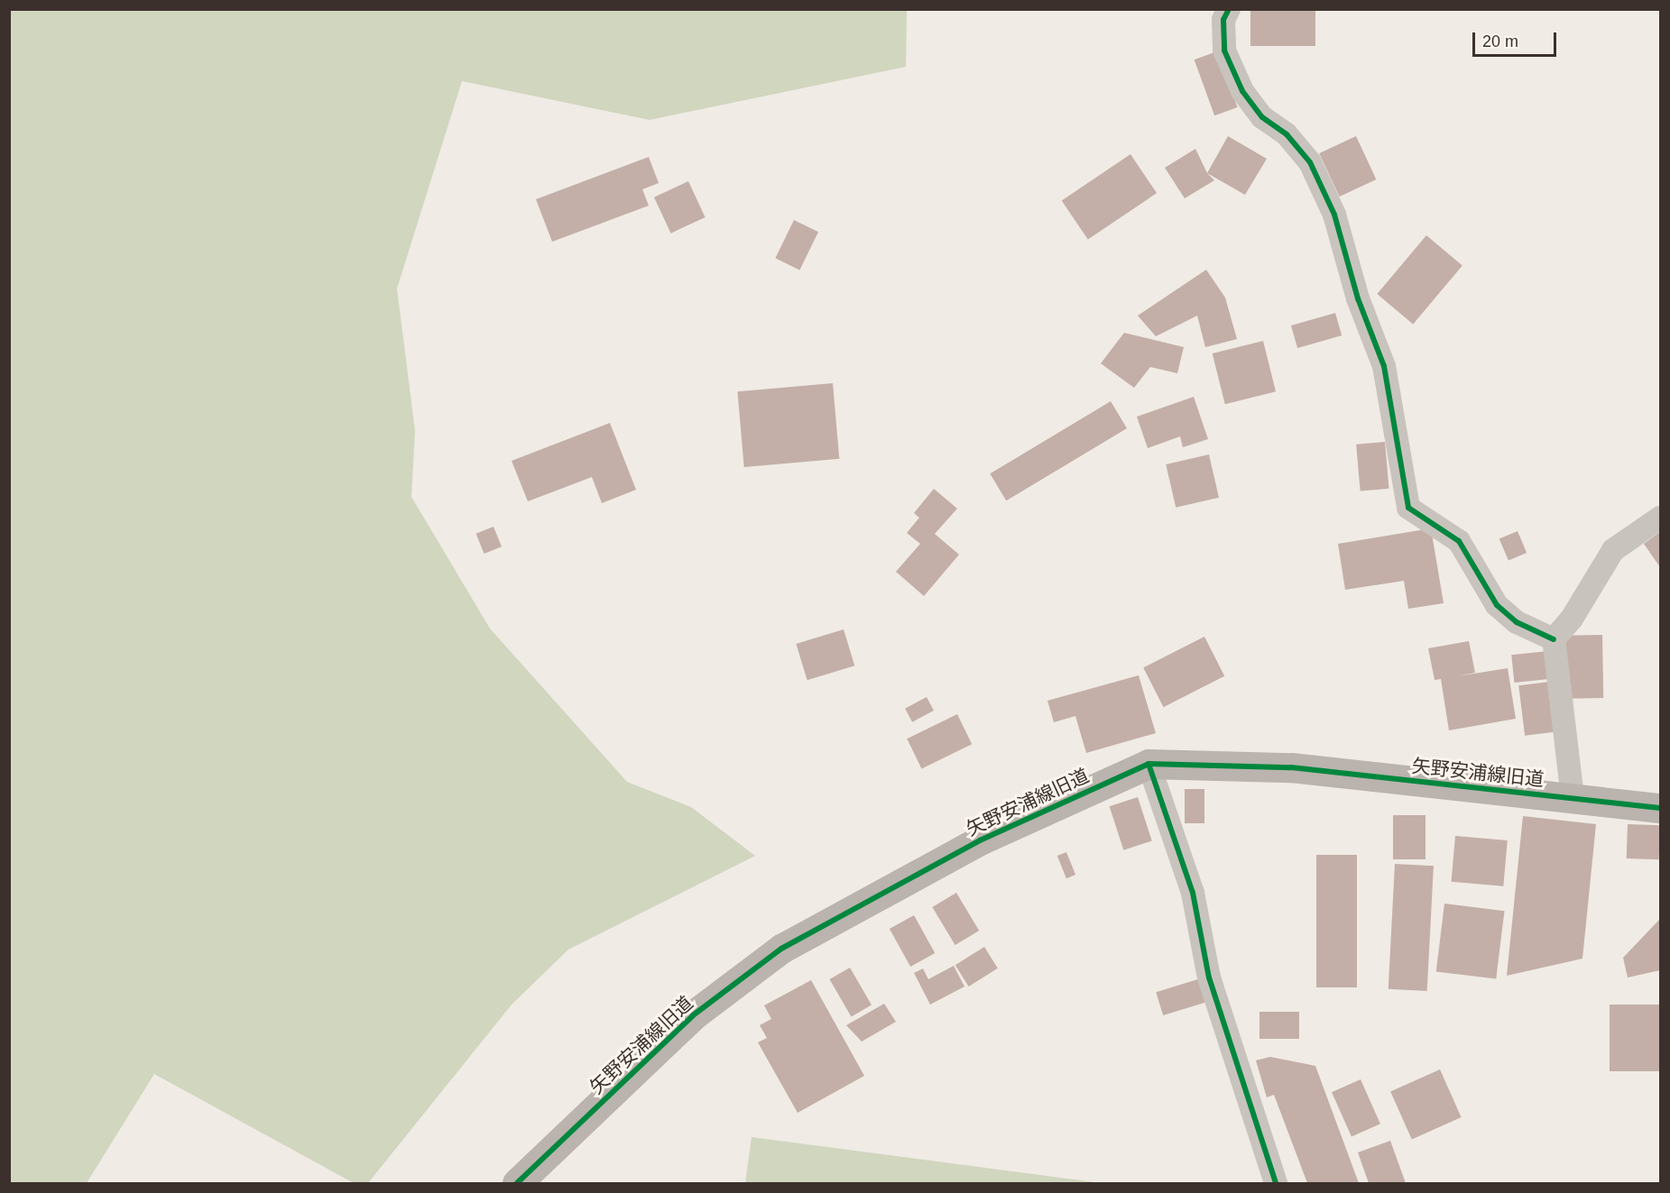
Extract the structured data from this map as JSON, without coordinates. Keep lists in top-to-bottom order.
{
  "streets": {
    "street": ["矢野安浦線旧道"]
  },
  "scale_bar": "20 m"
}
